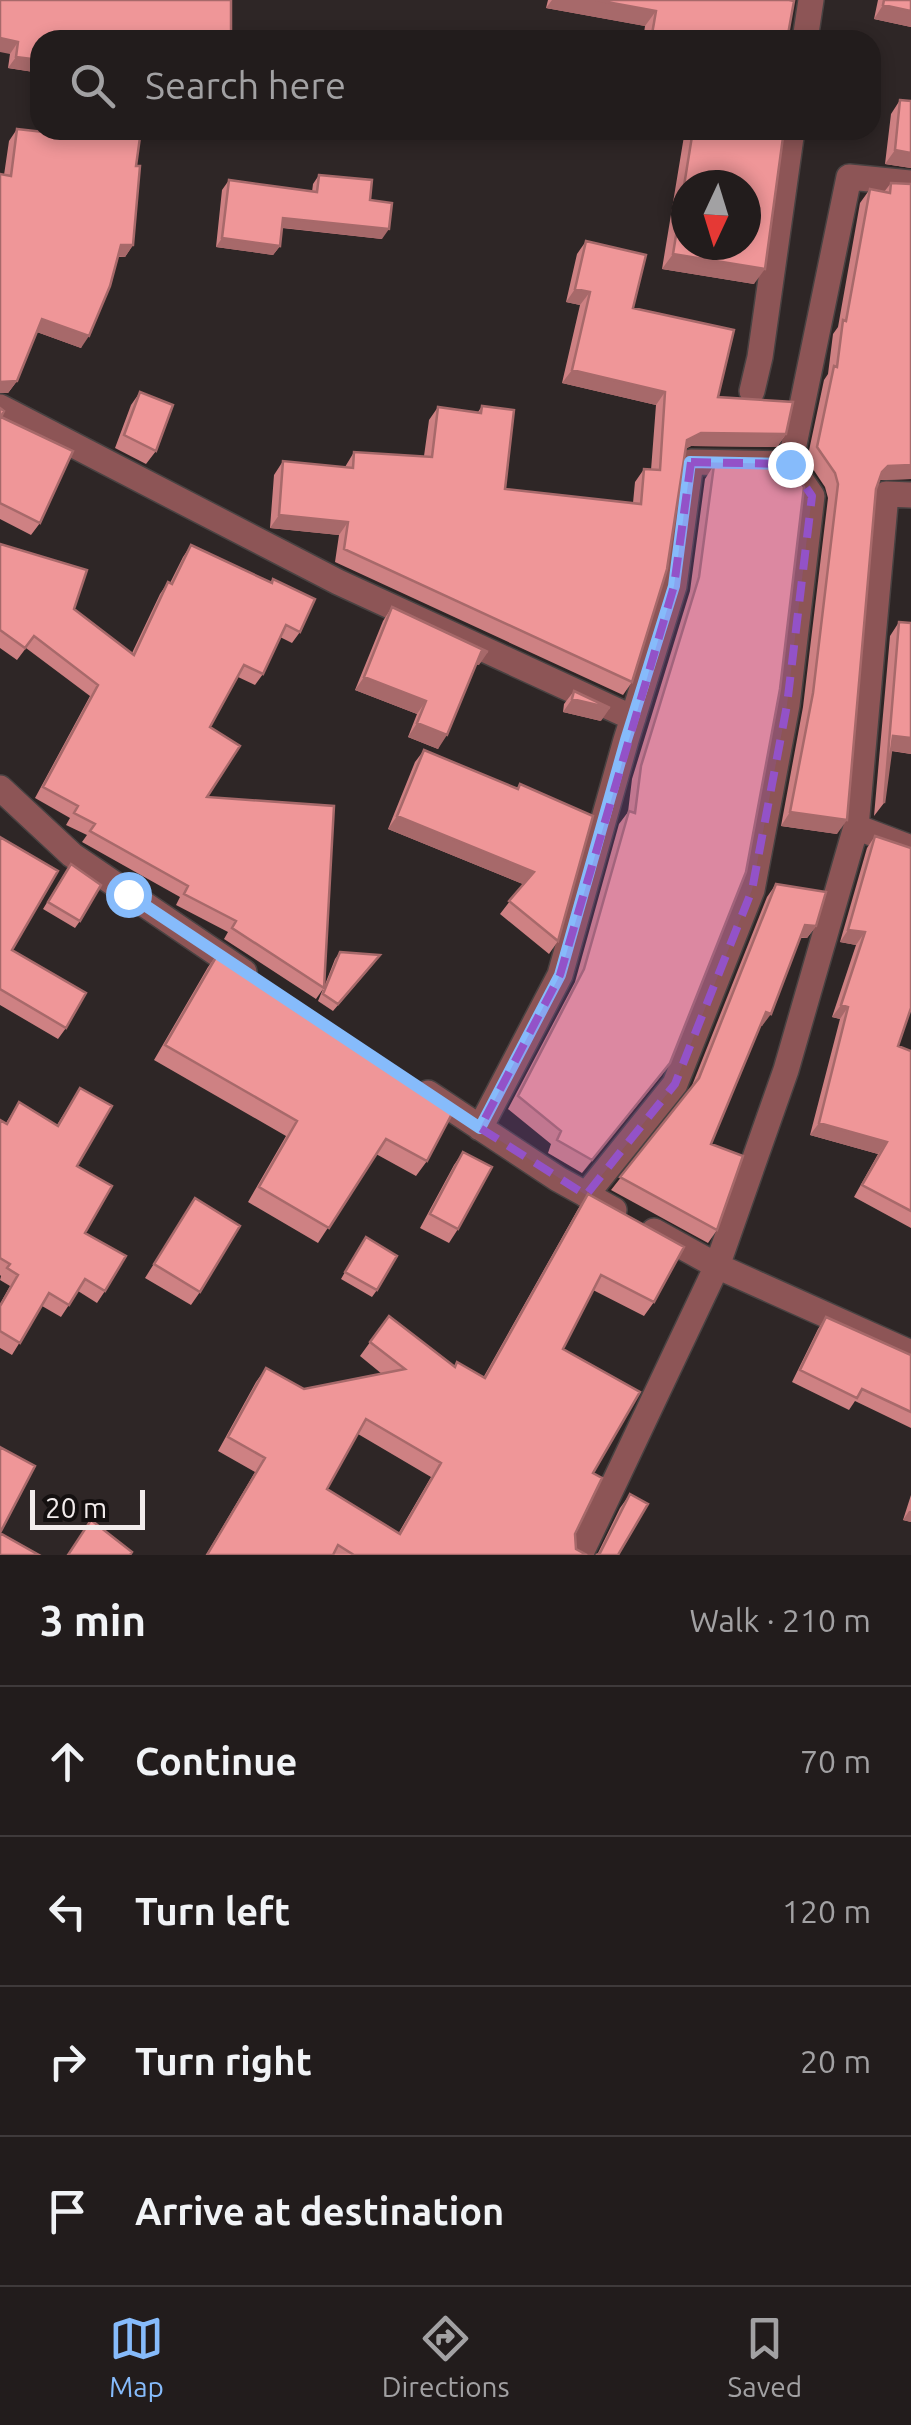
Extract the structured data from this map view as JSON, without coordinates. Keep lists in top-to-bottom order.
{
  "scale_bar": "20 m",
  "north": "bottom",
  "page": {
    "search": "Search here",
    "scale": "20 m",
    "heading": ["3 min", "Walk · 210 m"],
    "list": [
      ["Continue", "70 m"],
      ["Turn left", "120 m"],
      ["Turn right", "20 m"],
      "Arrive at destination"
    ],
    "nav": ["Map", "Directions", "Saved"]
  }
}
